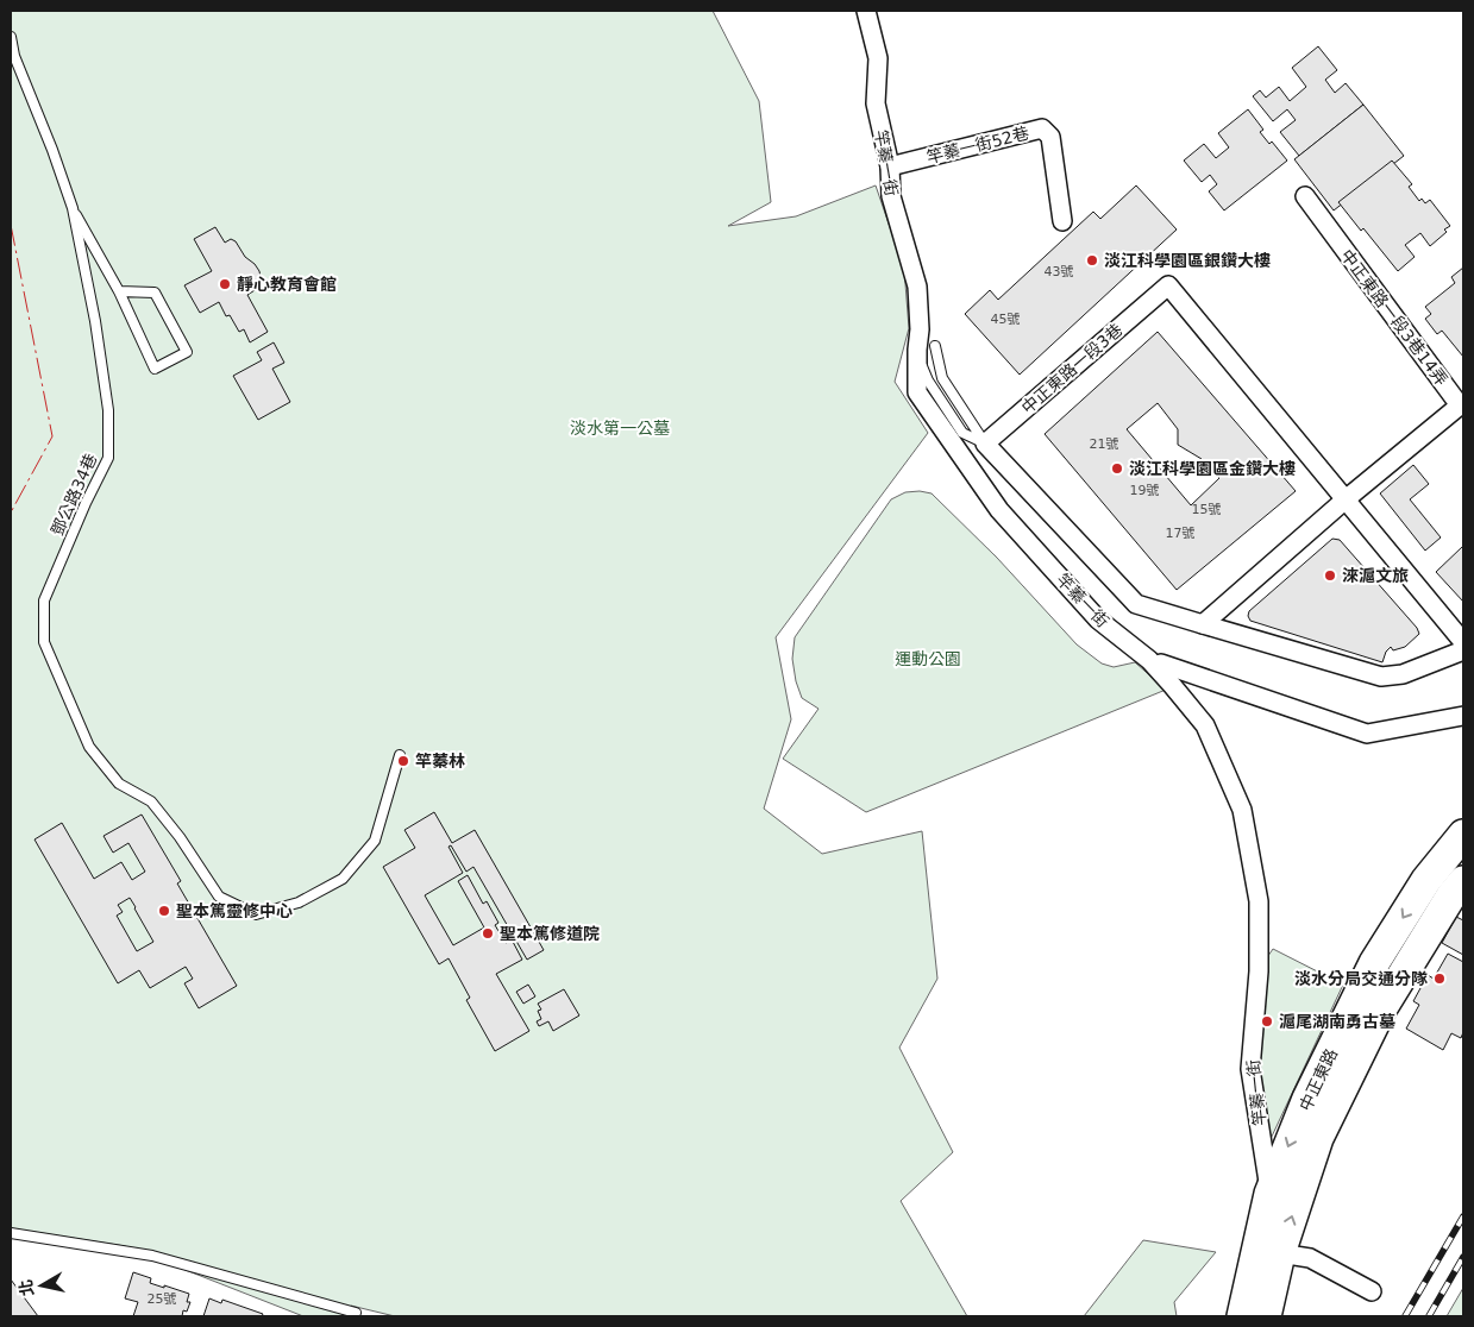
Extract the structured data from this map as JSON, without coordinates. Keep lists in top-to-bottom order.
{
  "streets": {
    "main road": ["中正東路"],
    "street": [
      "竿蓁一街52巷",
      "竿蓁一街",
      "中正東路一段3巷14弄",
      "中正東路一段3巷"
    ],
    "lane": ["鄧公路34巷"]
  },
  "crossings": [
    ["竿蓁一街52巷", "竿蓁一街"],
    ["竿蓁一街", "中正東路"],
    ["中正東路一段3巷14弄", "中正東路一段3巷"]
  ],
  "parks": ["淡水第一公墓", "運動公園"],
  "places": [
    "淡江科學園區銀鑽大樓",
    "靜心教育會館",
    "淡江科學園區金鑽大樓",
    "淶滬文旅",
    "竿蓁林",
    "聖本篤靈修中心",
    "聖本篤修道院",
    "淡水分局交通分隊",
    "滬尾湖南勇古墓"
  ],
  "house_numbers": [
    "43號",
    "45號",
    "21號",
    "19號",
    "15號",
    "17號",
    "25號"
  ],
  "north": "left"
}
